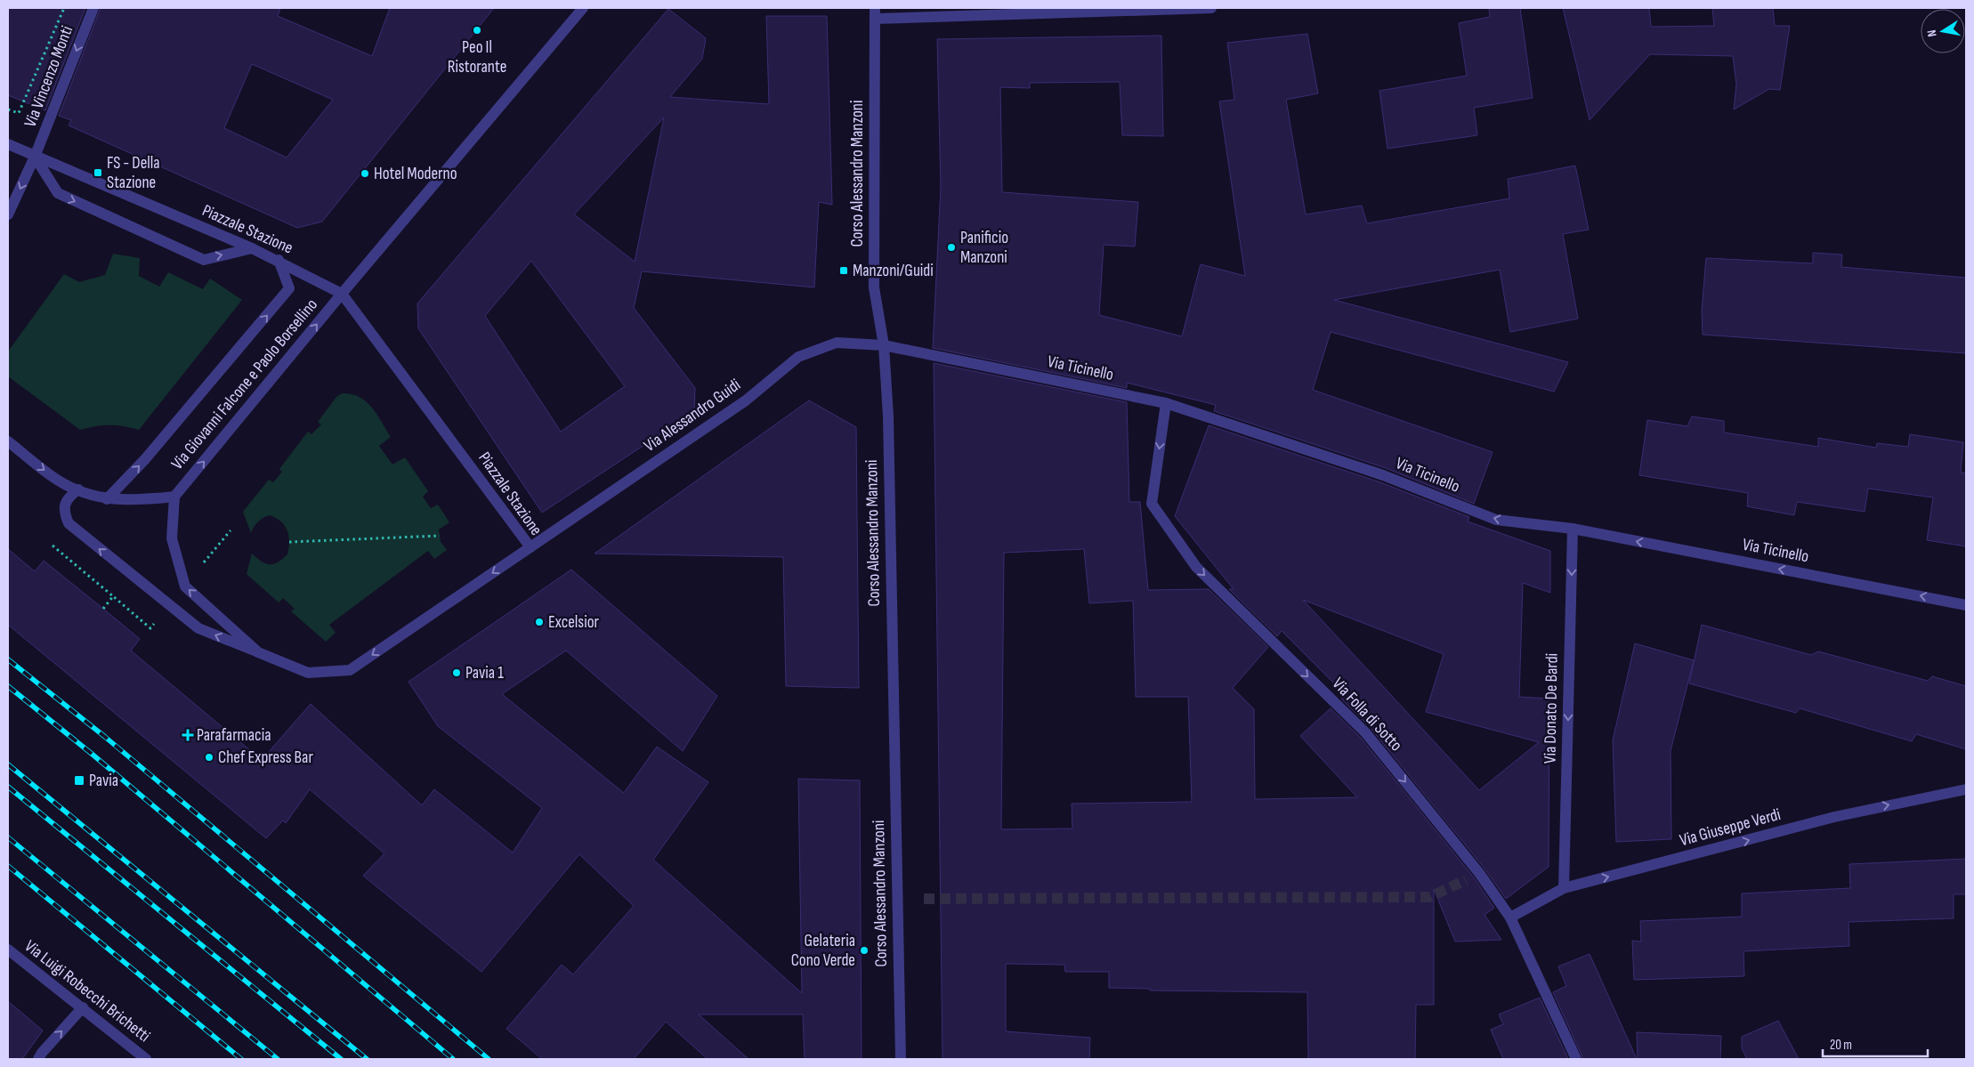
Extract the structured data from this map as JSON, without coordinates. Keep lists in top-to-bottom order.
{
  "streets": {
    "street": [
      "Via Vincenzo Monti",
      "Corso Alessandro Manzoni",
      "Piazzale Stazione",
      "Via Ticinello",
      "Via Giovanni Falcone e Paolo Borsellino",
      "Via Alessandro Guidi",
      "Via Donato De Bardi",
      "Via Folla di Sotto",
      "Via Giuseppe Verdi",
      "Via Luigi Robecchi Brichetti"
    ]
  },
  "crossings": [
    ["Via Vincenzo Monti", "Piazzale Stazione"],
    ["Corso Alessandro Manzoni", "Via Ticinello"],
    ["Corso Alessandro Manzoni", "Via Alessandro Guidi"],
    ["Piazzale Stazione", "Via Giovanni Falcone e Paolo Borsellino"],
    ["Piazzale Stazione", "Via Alessandro Guidi"],
    ["Via Ticinello", "Via Alessandro Guidi"],
    ["Via Ticinello", "Via Donato De Bardi"],
    ["Via Ticinello", "Via Folla di Sotto"],
    ["Via Donato De Bardi", "Via Giuseppe Verdi"],
    ["Via Folla di Sotto", "Via Giuseppe Verdi"]
  ],
  "one_way": [
    "Via Vincenzo Monti",
    "Via Ticinello",
    "Via Donato De Bardi",
    "Via Folla di Sotto",
    "Via Giuseppe Verdi"
  ],
  "places": {
    "other": [
      "Peo Il Ristorante",
      "Hotel Moderno",
      "Panificio Manzoni",
      "Excelsior",
      "Pavia 1",
      "Chef Express Bar",
      "Gelateria Cono Verde"
    ],
    "transit": ["FS - Della Stazione", "Manzoni/Guidi", "Pavia"],
    "health": ["Parafarmacia"]
  },
  "scale_bar": "20 m",
  "north": "left"
}
